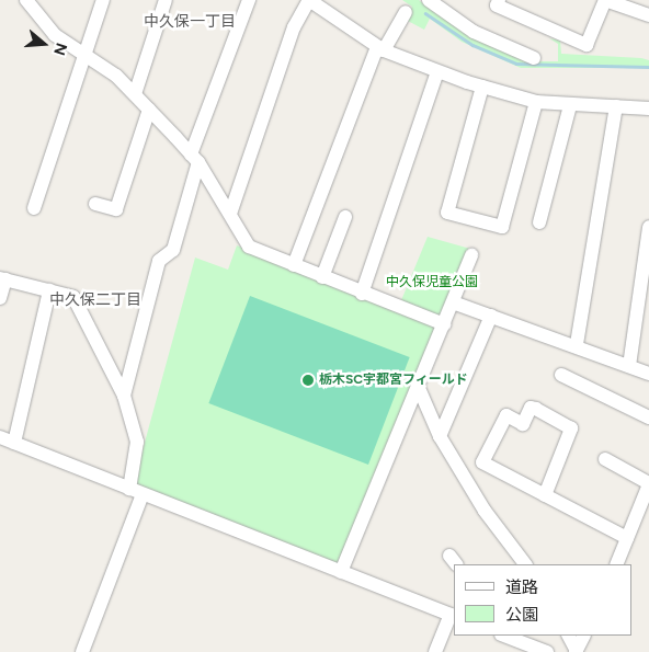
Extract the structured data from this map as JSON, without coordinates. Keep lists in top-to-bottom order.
{
  "districts": ["中久保一丁目", "中久保二丁目"],
  "parks": ["中久保児童公園"],
  "places": ["栃木SC宇都宮フィールド"],
  "legend": ["道路", "公園"],
  "north": "right"
}
